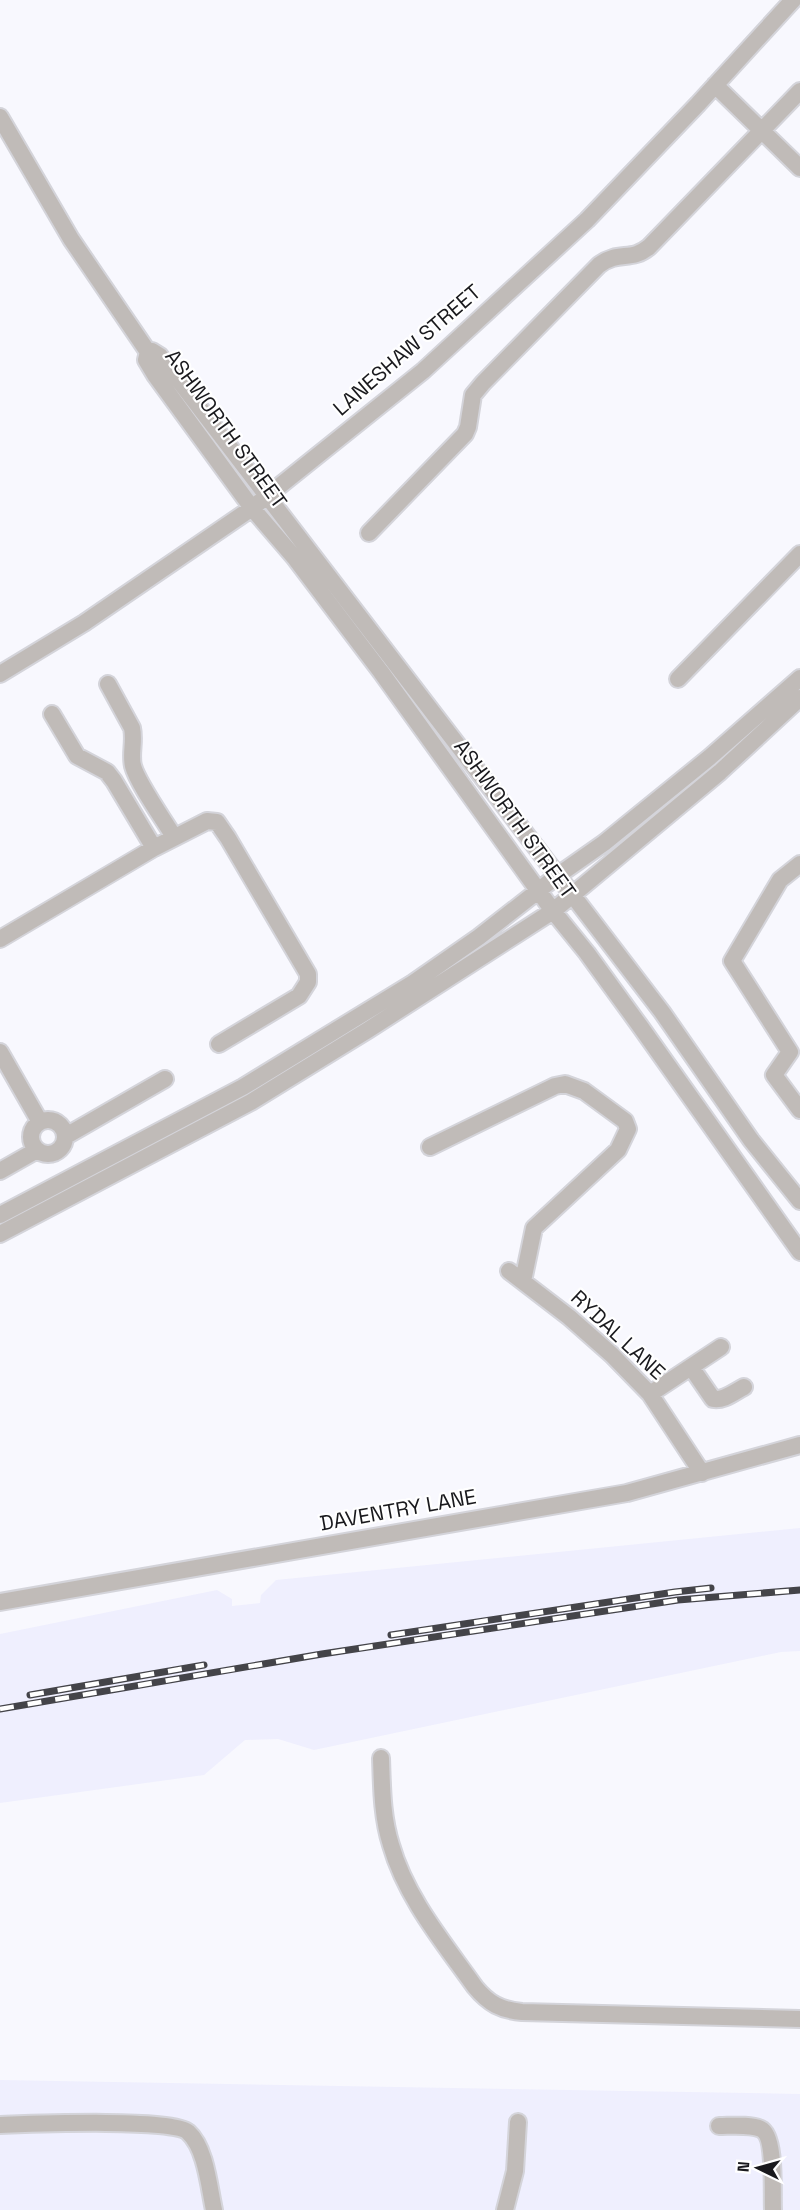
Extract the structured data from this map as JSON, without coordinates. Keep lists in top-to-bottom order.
{
  "streets": {
    "street": [
      "LANESHAW STREET",
      "ASHWORTH STREET",
      "RYDAL LANE",
      "DAVENTRY LANE"
    ]
  },
  "crossings": [
    ["LANESHAW STREET", "ASHWORTH STREET"],
    ["RYDAL LANE", "DAVENTRY LANE"]
  ],
  "north": "left"
}
